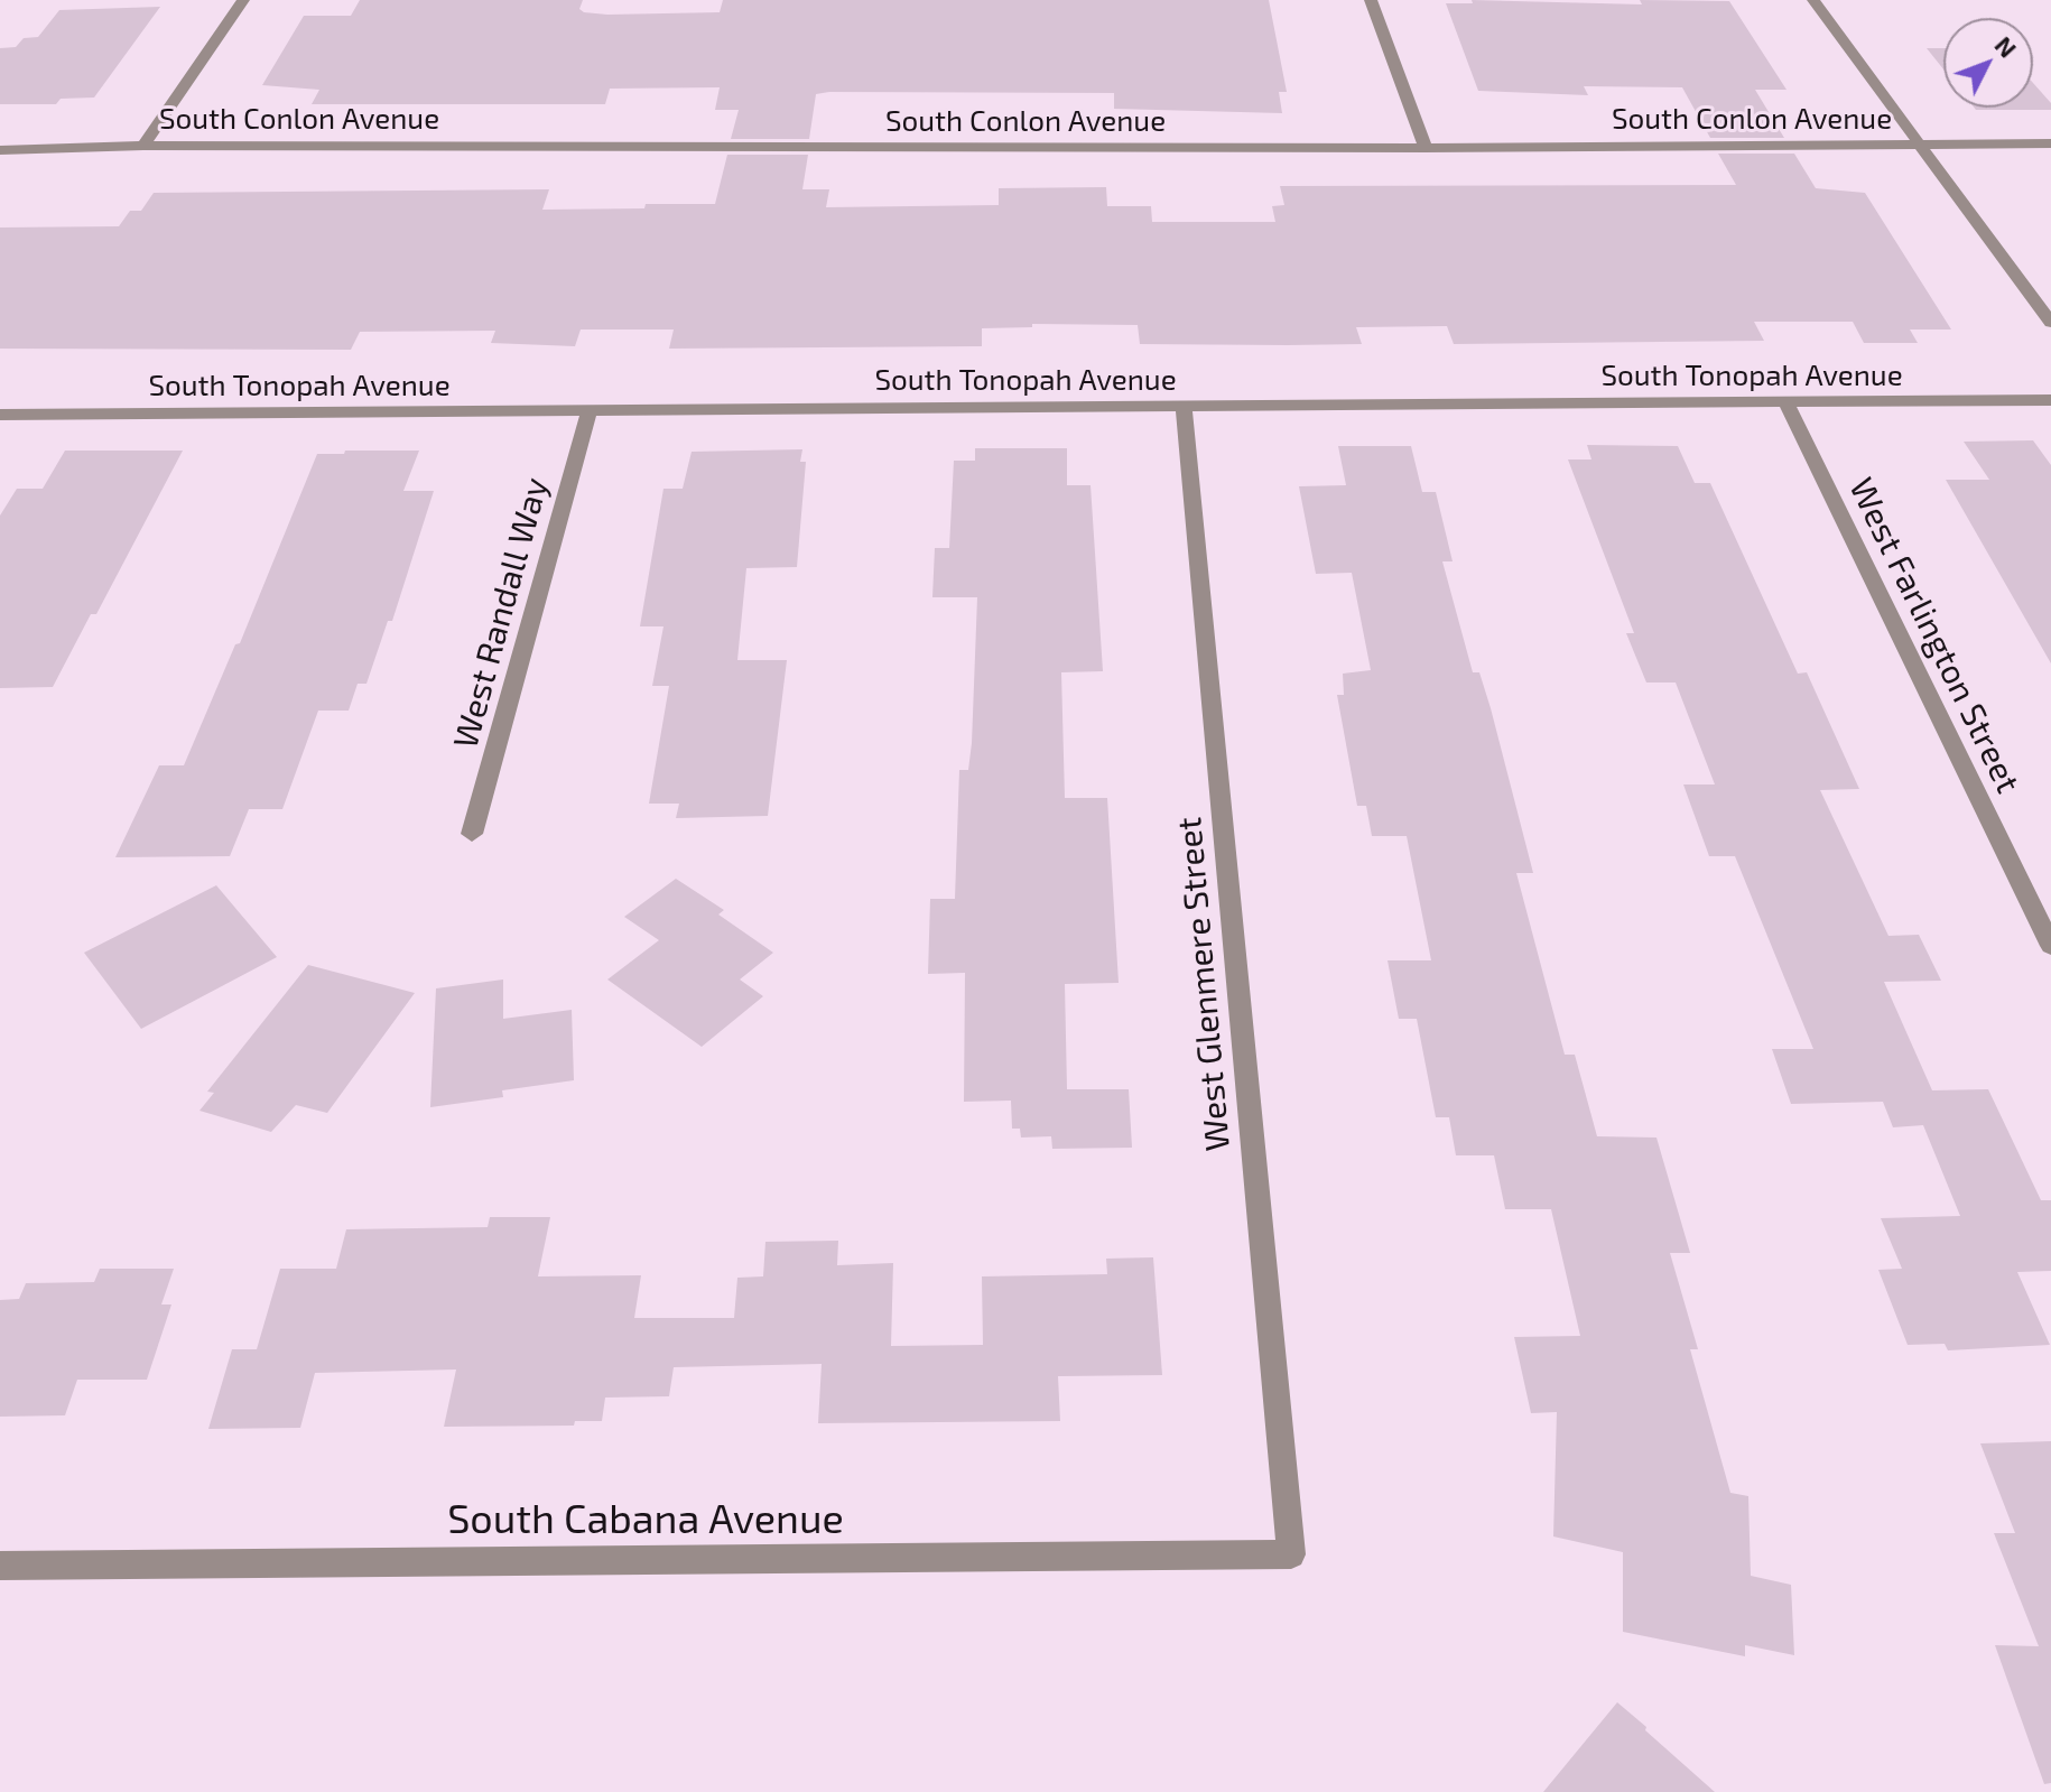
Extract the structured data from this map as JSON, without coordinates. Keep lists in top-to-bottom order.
{
  "streets": {
    "street": [
      "South Conlon Avenue",
      "South Tonopah Avenue",
      "West Randall Way",
      "West Farlington Street",
      "West Glenmere Street",
      "South Cabana Avenue"
    ]
  },
  "crossings": [
    ["South Tonopah Avenue", "West Randall Way"],
    ["South Tonopah Avenue", "West Farlington Street"],
    ["South Tonopah Avenue", "West Glenmere Street"],
    ["West Glenmere Street", "South Cabana Avenue"]
  ],
  "north": "top right"
}
